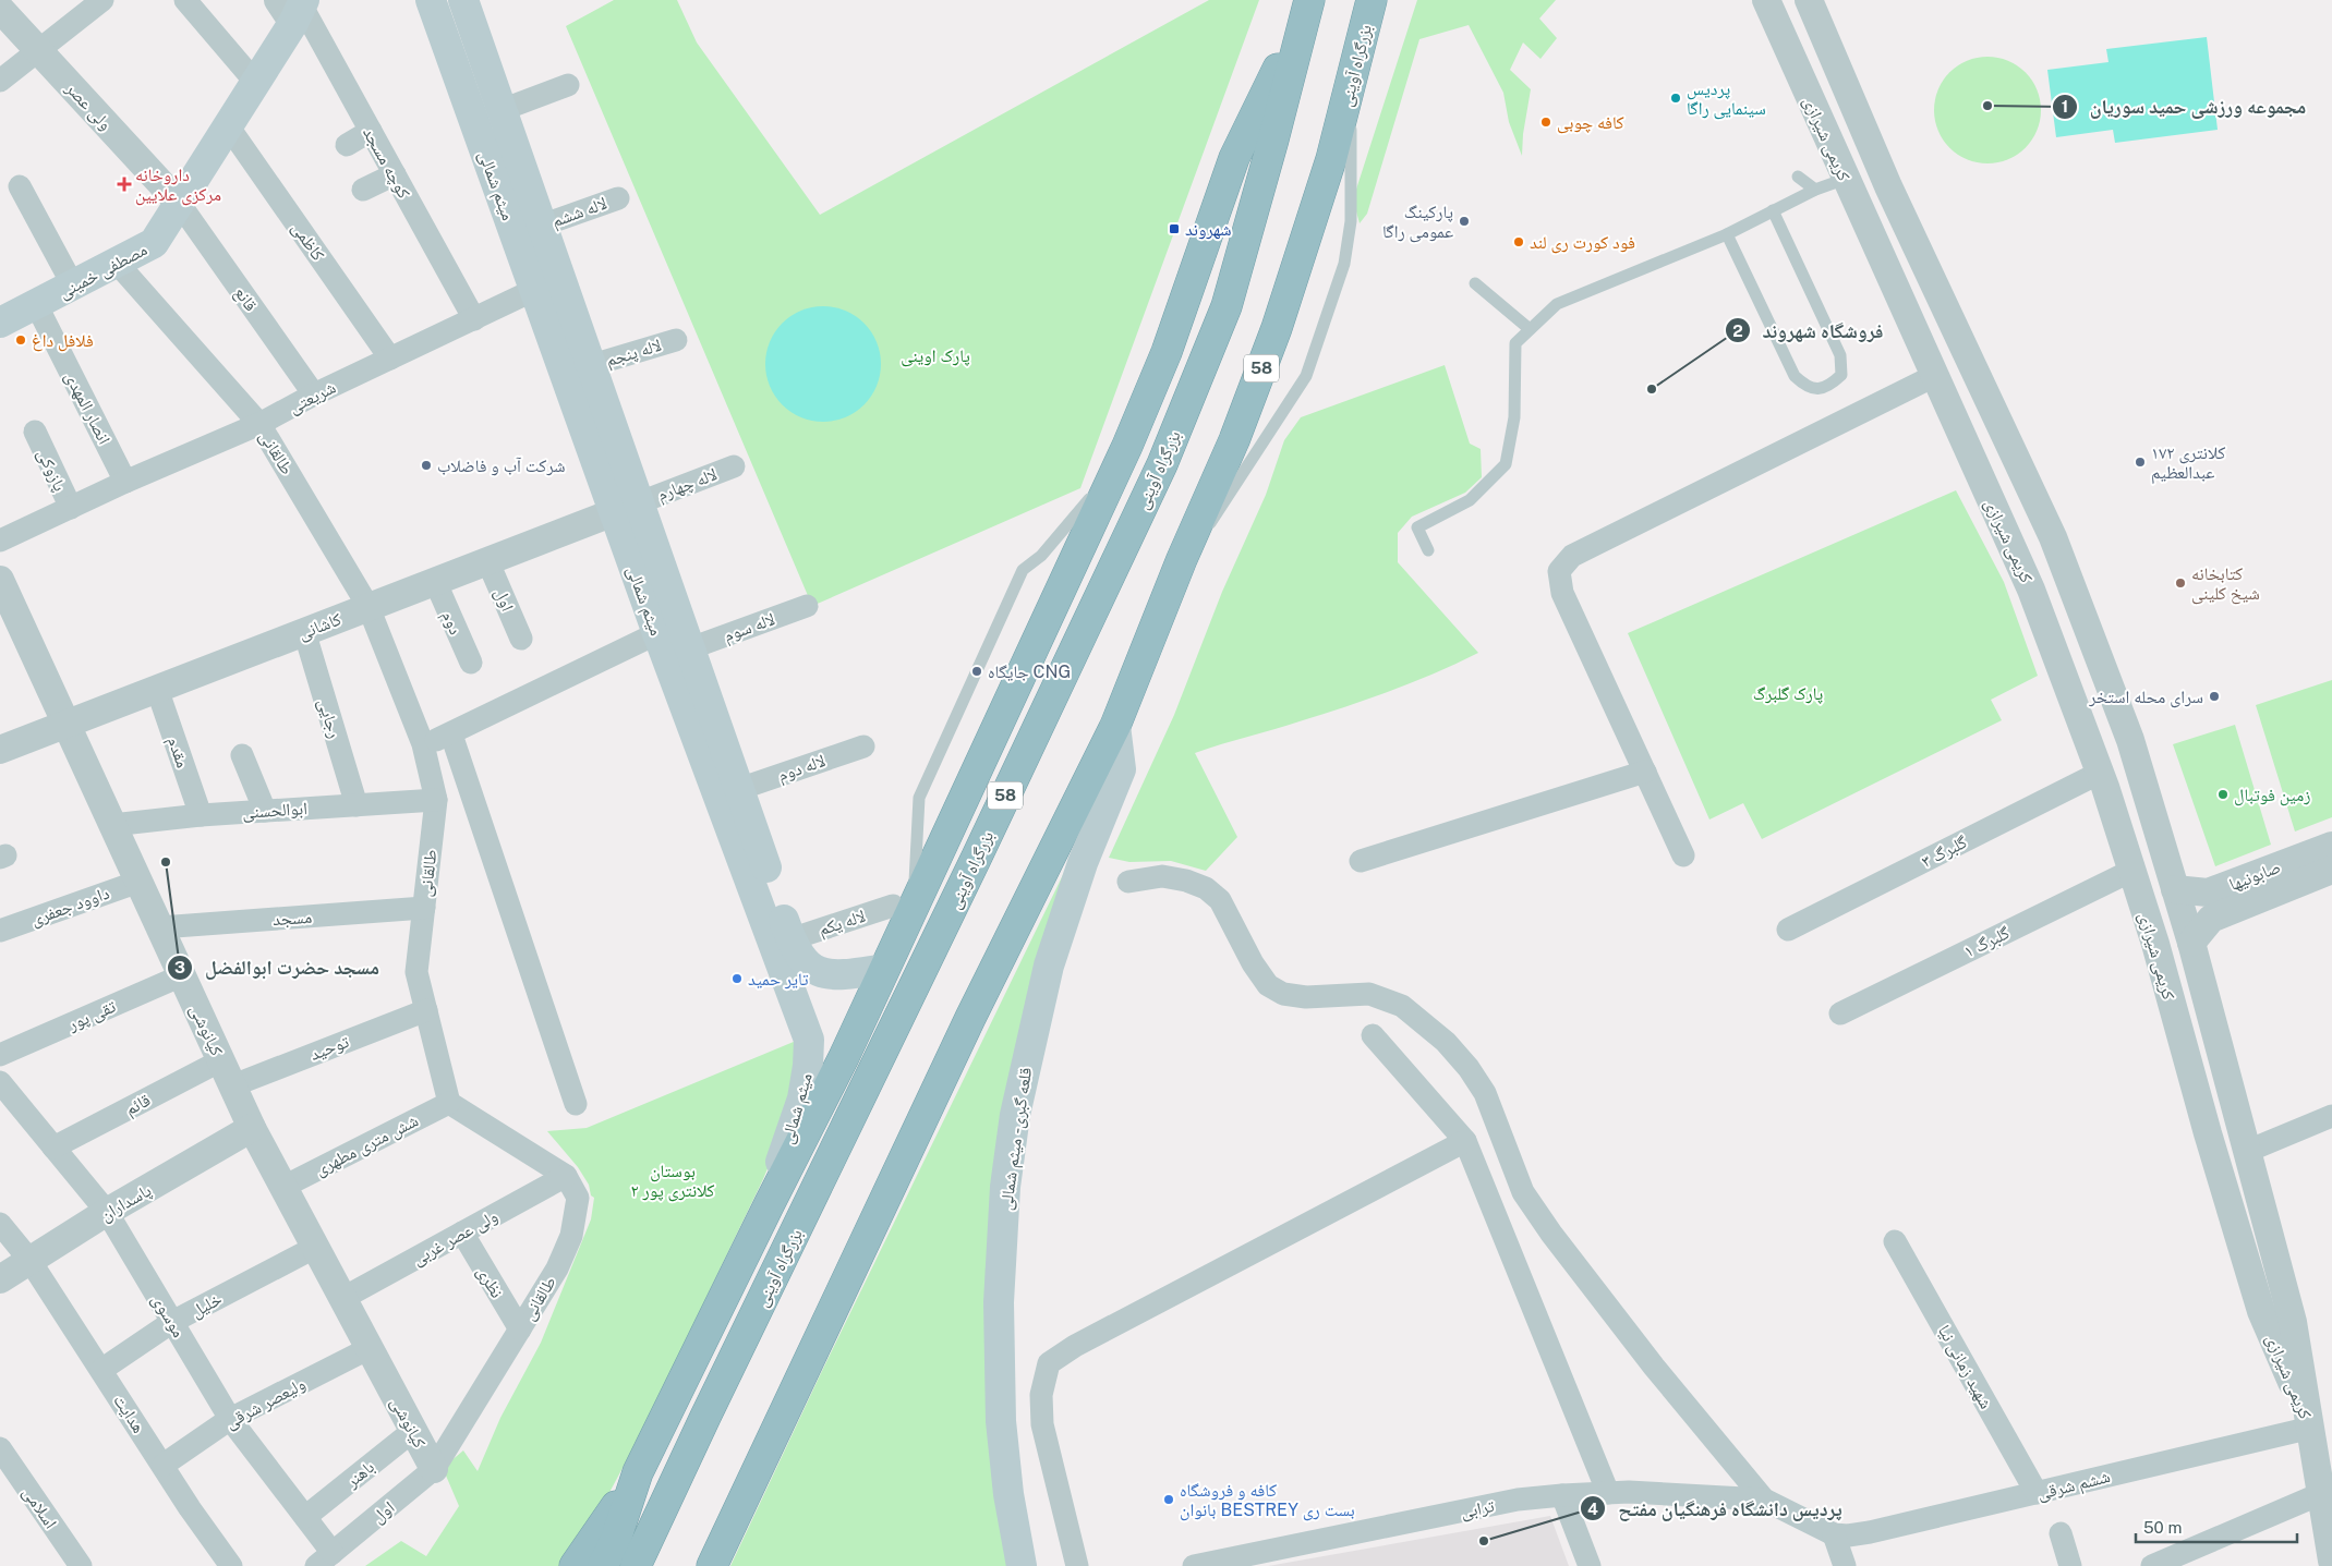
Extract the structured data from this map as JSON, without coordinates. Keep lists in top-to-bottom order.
{
  "streets": {
    "highway": ["بزرگراه آوینی", "58"],
    "main road": ["میثم شمالی", "مصطفی خمینی", "قلعه گبری - میثم شمالی"],
    "street": [
      "ولی عصر",
      "کریمی شیرازی",
      "کوچه مسجد",
      "لاله ششم",
      "کاظمی",
      "قانع",
      "لاله پنجم",
      "شریعتی",
      "انصار المهدی",
      "طالقانی",
      "پازوکی",
      "لاله چهارم",
      "اول",
      "دوم",
      "کاشانی",
      "لاله سوم",
      "رجایی",
      "مقدم",
      "لاله دوم",
      "ابوالحسنی",
      "گلبرگ ۳",
      "صابونیها",
      "داوود جعفری",
      "مسجد",
      "لاله یکم",
      "گلبرگ ۱",
      "تقی پور",
      "کیانوشی",
      "توحید",
      "قائم",
      "شش متری مطهری",
      "پاسداران",
      "ولی عصر غربی",
      "نظری",
      "خلیل",
      "موسوی",
      "شهید زمانی نیا",
      "ولیعصر شرقی",
      "هدایت",
      "باهنر",
      "ششم شرقی",
      "اسلامی",
      "ترابی"
    ]
  },
  "crossings": [
    ["بزرگراه آوینی", "قلعه گبری - میثم شمالی"],
    ["ولی عصر", "مصطفی خمینی"],
    ["ولی عصر", "قانع"],
    ["کریمی شیرازی", "گلبرگ ۳"],
    ["کریمی شیرازی", "صابونیها"],
    ["کریمی شیرازی", "گلبرگ ۱"],
    ["کریمی شیرازی", "ششم شرقی"],
    ["کوچه مسجد", "مصطفی خمینی"],
    ["کوچه مسجد", "شریعتی"],
    ["میثم شمالی", "لاله ششم"],
    ["میثم شمالی", "لاله پنجم"],
    ["میثم شمالی", "شریعتی"],
    ["میثم شمالی", "لاله چهارم"],
    ["میثم شمالی", "کاشانی"],
    ["میثم شمالی", "لاله سوم"],
    ["میثم شمالی", "لاله دوم"],
    ["میثم شمالی", "لاله یکم"],
    ["کاظمی", "مصطفی خمینی"],
    ["کاظمی", "شریعتی"],
    ["مصطفی خمینی", "قانع"],
    ["مصطفی خمینی", "انصار المهدی"],
    ["مصطفی خمینی", "طالقانی"],
    ["قانع", "شریعتی"],
    ["شریعتی", "انصار المهدی"],
    ["شریعتی", "طالقانی"],
    ["شریعتی", "پازوکی"],
    ["طالقانی", "اول"],
    ["طالقانی", "کاشانی"],
    ["طالقانی", "ابوالحسنی"],
    ["طالقانی", "مسجد"],
    ["طالقانی", "کیانوشی"],
    ["طالقانی", "توحید"],
    ["طالقانی", "شش متری مطهری"],
    ["طالقانی", "ولی عصر غربی"],
    ["طالقانی", "نظری"],
    ["لاله چهارم", "کاشانی"],
    ["اول", "کاشانی"],
    ["اول", "کیانوشی"],
    ["اول", "موسوی"],
    ["دوم", "کاشانی"],
    ["کاشانی", "رجایی"],
    ["کاشانی", "مقدم"],
    ["کاشانی", "کیانوشی"],
    ["رجایی", "ابوالحسنی"],
    ["مقدم", "ابوالحسنی"],
    ["ابوالحسنی", "کیانوشی"],
    ["داوود جعفری", "کیانوشی"],
    ["مسجد", "کیانوشی"],
    ["تقی پور", "کیانوشی"],
    ["کیانوشی", "توحید"],
    ["کیانوشی", "قائم"],
    ["کیانوشی", "شش متری مطهری"],
    ["کیانوشی", "پاسداران"],
    ["کیانوشی", "ولی عصر غربی"],
    ["کیانوشی", "خلیل"],
    ["کیانوشی", "ولیعصر شرقی"],
    ["کیانوشی", "باهنر"],
    ["قائم", "موسوی"],
    ["پاسداران", "موسوی"],
    ["پاسداران", "هدایت"],
    ["ولی عصر غربی", "نظری"],
    ["خلیل", "موسوی"],
    ["خلیل", "هدایت"],
    ["موسوی", "ولیعصر شرقی"],
    ["موسوی", "باهنر"],
    ["شهید زمانی نیا", "ششم شرقی"],
    ["ولیعصر شرقی", "هدایت"]
  ],
  "parks": ["پارک اوینی", "پارک گلبرگ", "بوستان کلانتری پور ۲"],
  "places": {
    "other": [
      "پردیس سینمایی راگا",
      "مجموعه ورزشی حمید سوریان",
      "کافه چوبی",
      "پارکینگ عمومی راگا",
      "فود کورت ری لند",
      "فلافل داغ",
      "فروشگاه شهروند",
      "کلانتری ۱۷۲ عبدالعظیم",
      "شرکت آب و فاضلاب",
      "کتابخانه شیخ کلینی",
      "جایگاه CNG",
      "سرای محله استخر",
      "زمین فوتبال",
      "مسجد حضرت ابوالفضل",
      "تایر حمید",
      "کافه و فروشگاه بانوان BESTREY بست ری",
      "پردیس دانشگاه فرهنگیان مفتح"
    ],
    "health": ["داروخانه مرکزی علایین"],
    "transit": ["شهروند"]
  },
  "scale_bar": "50 m"
}
